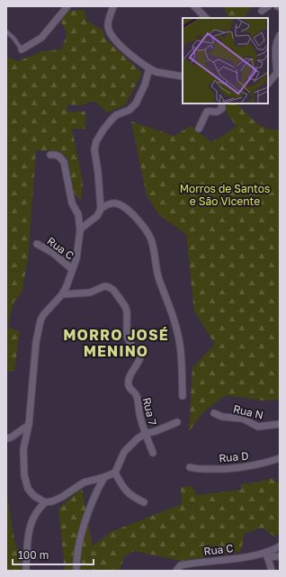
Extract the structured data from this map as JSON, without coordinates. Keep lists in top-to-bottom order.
{
  "streets": {
    "street": [
      "Rua C",
      "Rua 7",
      "Rua N",
      "Rua D"
    ]
  },
  "districts": ["MORRO JOSÉ MENINO"],
  "parks": ["Morros de Santos e São Vicente"],
  "scale_bar": "100 m"
}
